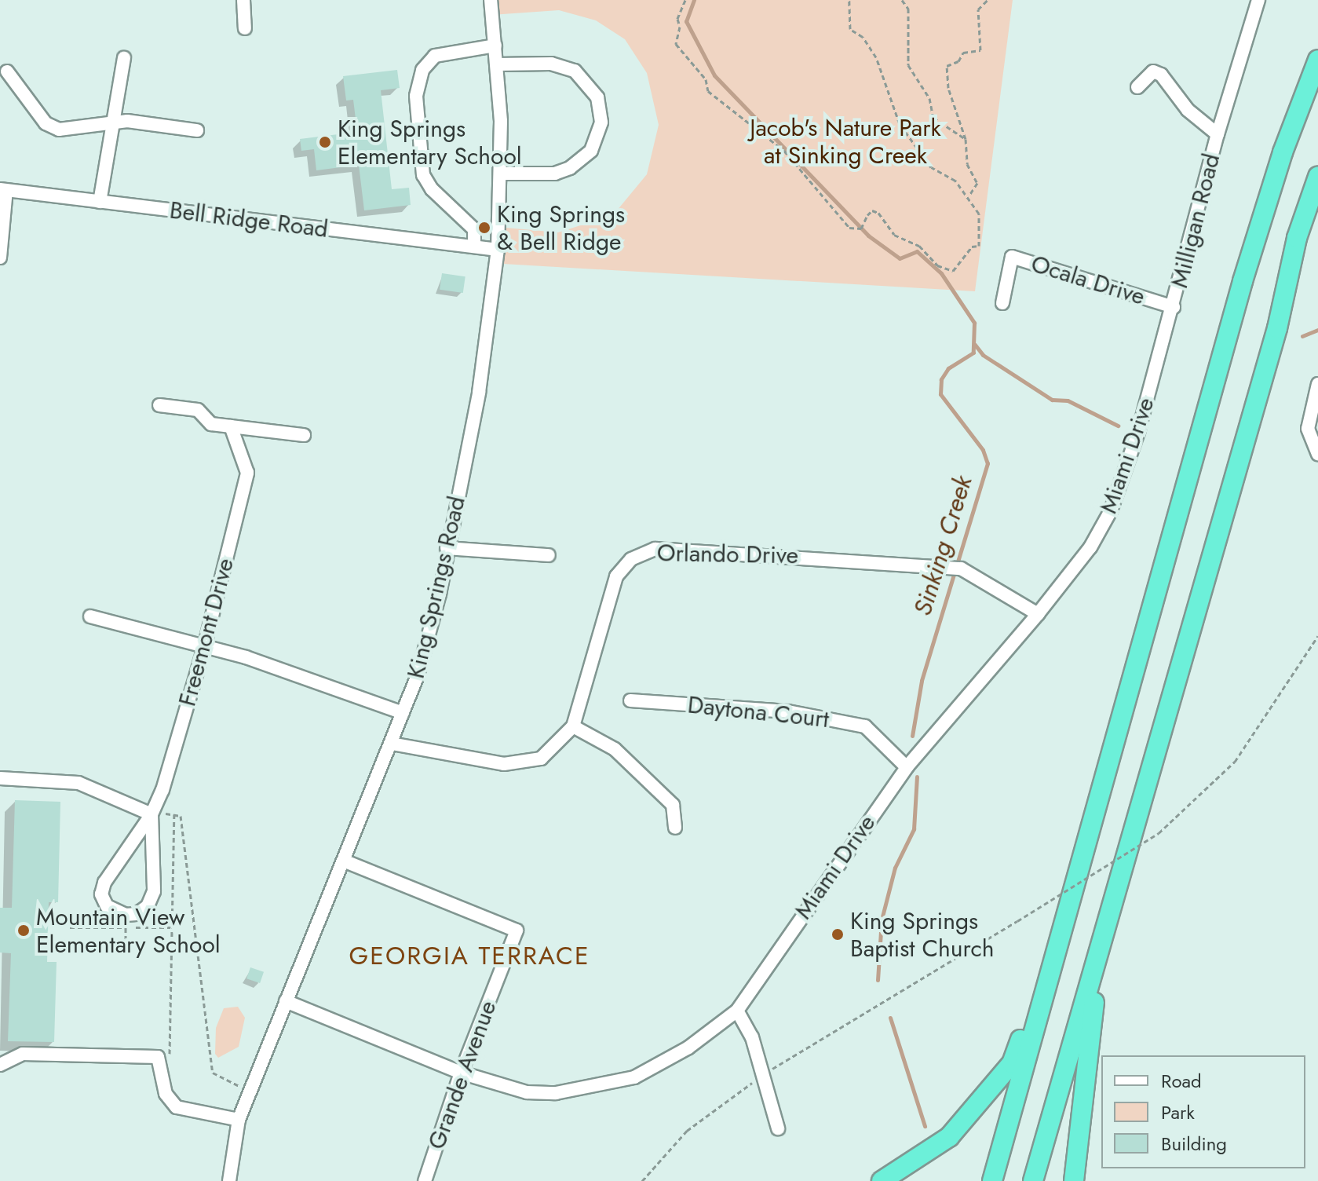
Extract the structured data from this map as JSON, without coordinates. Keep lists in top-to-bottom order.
{
  "streets": {
    "street": [
      "Bell Ridge Road",
      "Milligan Road",
      "Ocala Drive",
      "Miami Drive",
      "Orlando Drive",
      "King Springs Road",
      "Freemont Drive",
      "Daytona Court",
      "Grande Avenue"
    ]
  },
  "crossings": [
    ["Bell Ridge Road", "King Springs Road"],
    ["Milligan Road", "Ocala Drive"],
    ["Milligan Road", "Miami Drive"],
    ["Ocala Drive", "Miami Drive"],
    ["Miami Drive", "Orlando Drive"],
    ["Miami Drive", "King Springs Road"],
    ["Miami Drive", "Daytona Court"],
    ["Miami Drive", "Grande Avenue"],
    ["Orlando Drive", "King Springs Road"],
    ["King Springs Road", "Grande Avenue"]
  ],
  "districts": ["GEORGIA TERRACE"],
  "water": ["Sinking Creek"],
  "parks": ["Jacob's Nature Park at Sinking Creek"],
  "places": [
    "King Springs Elementary School",
    "King Springs & Bell Ridge",
    "Mountain View Elementary School",
    "King Springs Baptist Church"
  ],
  "legend": ["Road", "Park", "Building"]
}
